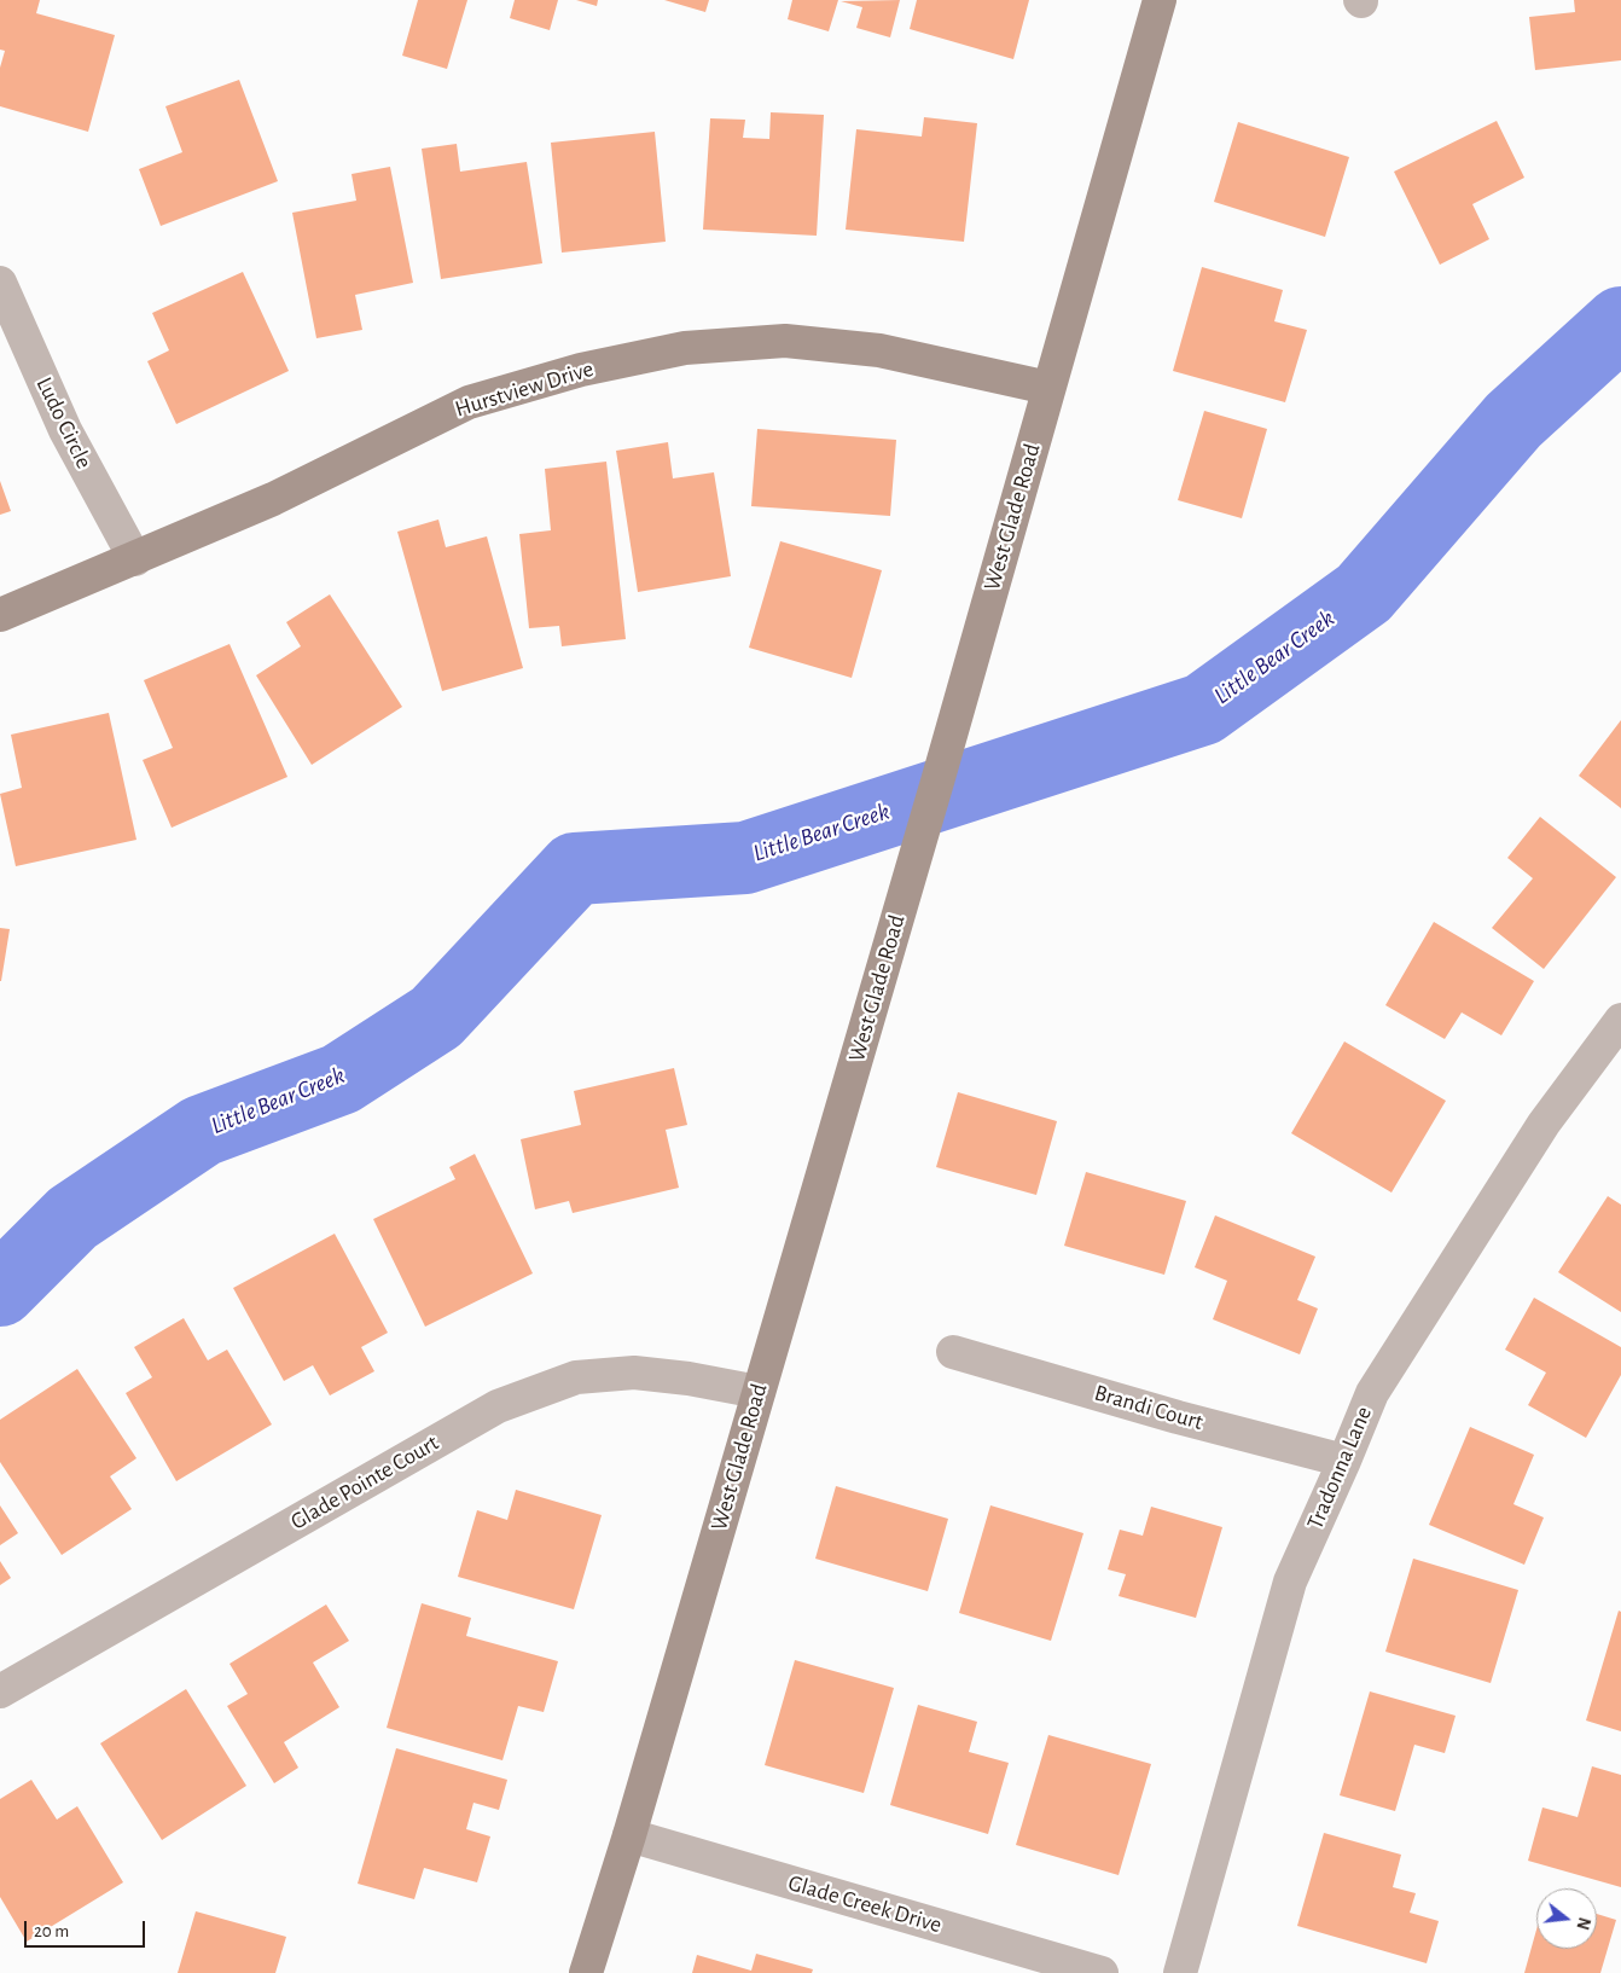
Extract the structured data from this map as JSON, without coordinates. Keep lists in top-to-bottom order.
{
  "streets": {
    "main road": ["Hurstview Drive", "West Glade Road"],
    "street": [
      "Ludo Circle",
      "Brandi Court",
      "Tradonna Lane",
      "Glade Pointe Court",
      "Glade Creek Drive"
    ]
  },
  "crossings": [
    ["Hurstview Drive", "Ludo Circle"],
    ["Hurstview Drive", "West Glade Road"],
    ["West Glade Road", "Glade Pointe Court"],
    ["West Glade Road", "Glade Creek Drive"],
    ["Brandi Court", "Tradonna Lane"]
  ],
  "water": ["Little Bear Creek"],
  "scale_bar": "20 m",
  "north": "right"
}
